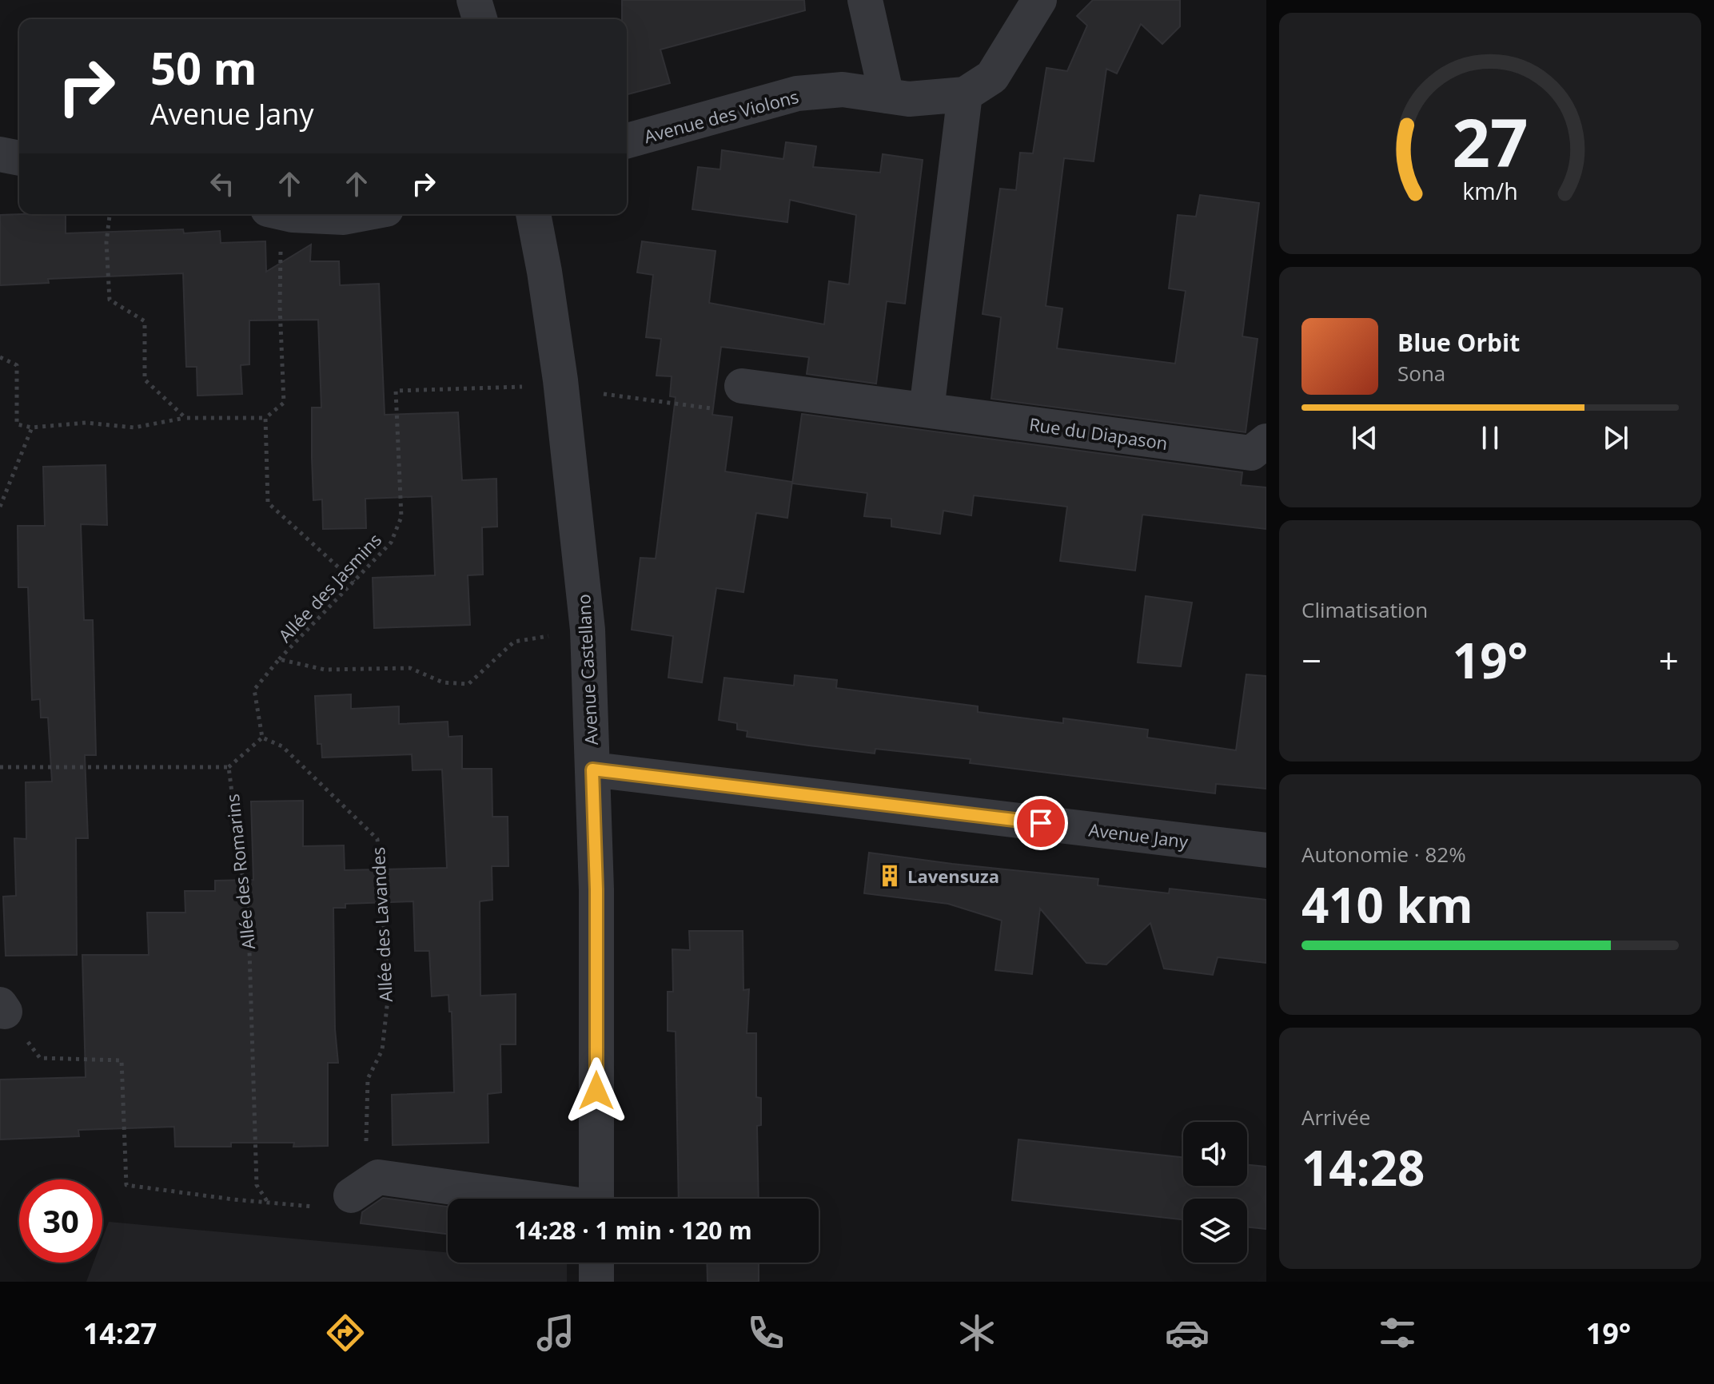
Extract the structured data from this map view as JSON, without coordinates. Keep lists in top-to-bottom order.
{
  "streets": {
    "street": [
      "Avenue des Violons",
      "Rue du Diapason",
      "Avenue Castellano",
      "Avenue Jany"
    ],
    "path": ["Allée des Jasmins", "Allée des Romarins", "Allée des Lavandes"]
  },
  "crossings": [
    ["Allée des Jasmins", "Allée des Lavandes"],
    ["Avenue Castellano", "Avenue Jany"]
  ],
  "places": {
    "building": ["Lavensuza"]
  },
  "page": {
    "turn": ["50 m", "Avenue Jany"],
    "song": ["Blue Orbit", "Sona"],
    "tile": [
      "Climatisation",
      ["Autonomie · 82%", "410 km"],
      ["Arrivée", "14:28"]
    ],
    "heat": ["−", "19°", "+"],
    "limit": "30",
    "trip": "14:28 · 1 min · 120 m",
    "tabs": ["14:27", "19°"],
    "gauge": ["27", "km/h"]
  }
}
